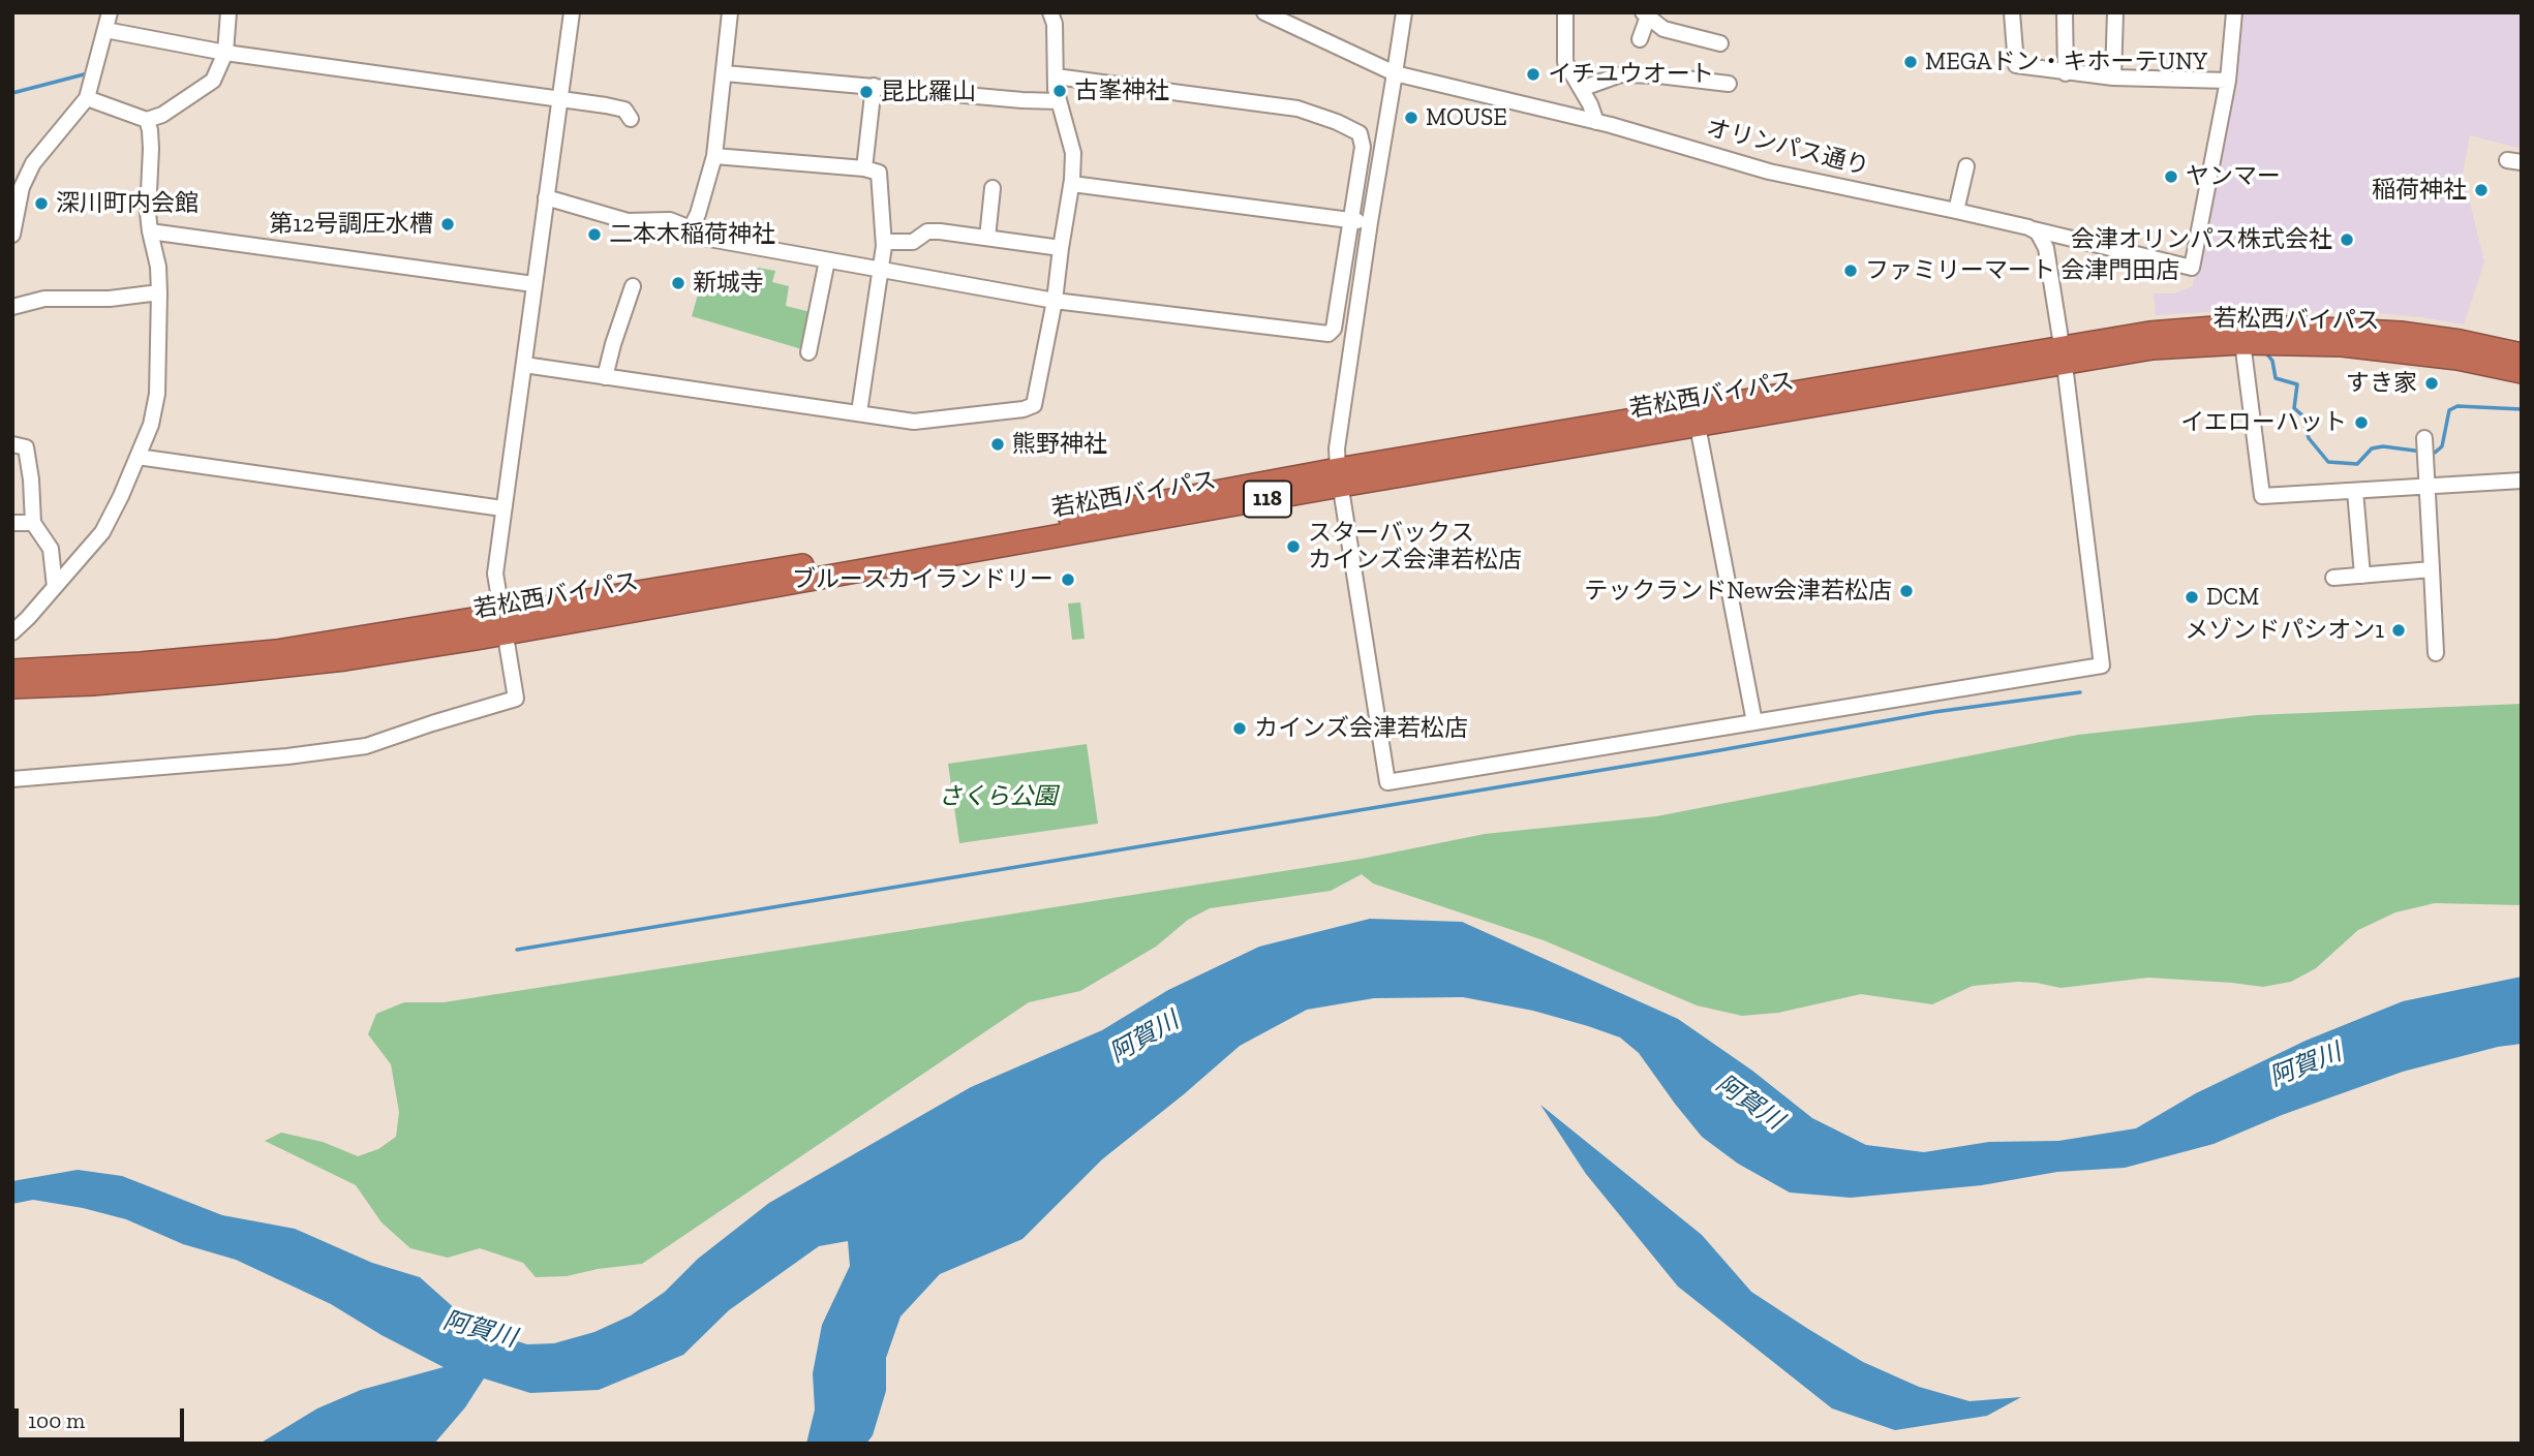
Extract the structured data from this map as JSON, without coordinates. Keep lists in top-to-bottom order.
{
  "streets": {
    "highway": ["若松西バイパス", "118"],
    "street": ["オリンパス通り"]
  },
  "water": ["阿賀川"],
  "parks": ["さくら公園"],
  "places": [
    "MEGAドン・キホーテUNY",
    "イチユウオート",
    "古峯神社",
    "昆比羅山",
    "MOUSE",
    "ヤンマー",
    "稲荷神社",
    "深川町内会館",
    "第12号調圧水槽",
    "二本木稲荷神社",
    "会津オリンパス株式会社",
    "ファミリーマート 会津門田店",
    "新城寺",
    "すき家",
    "イエローハット",
    "熊野神社",
    "スターバックス カインズ会津若松店",
    "ブルースカイランドリー",
    "テックランドNew会津若松店",
    "DCM",
    "メゾンドパシオン1",
    "カインズ会津若松店"
  ],
  "scale_bar": "100 m"
}
